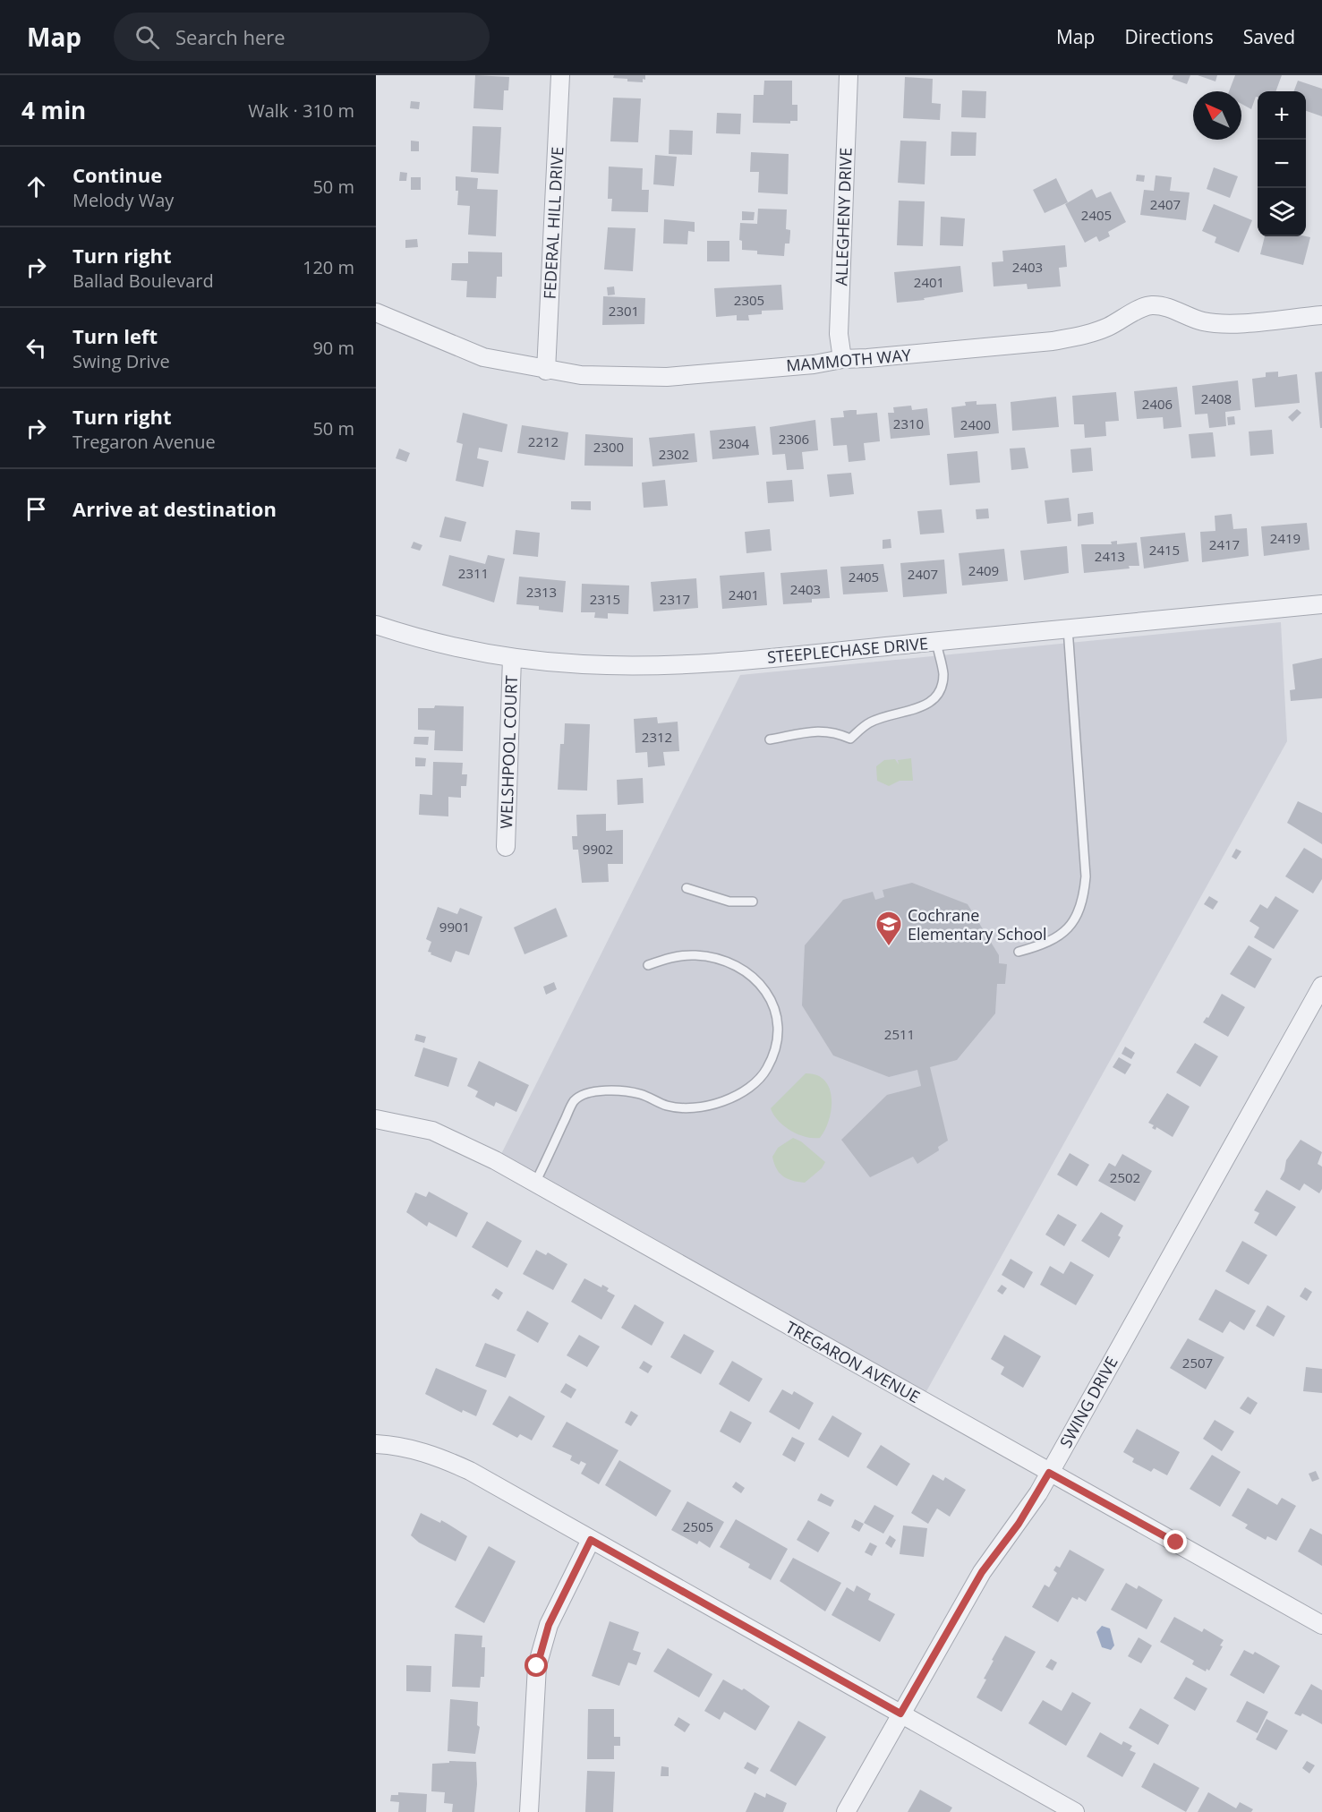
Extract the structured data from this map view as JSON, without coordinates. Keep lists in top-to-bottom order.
{
  "streets": {
    "street": [
      "ALLEGHENY DRIVE",
      "FEDERAL HILL DRIVE",
      "MAMMOTH WAY",
      "STEEPLECHASE DRIVE",
      "WELSHPOOL COURT",
      "TREGARON AVENUE",
      "SWING DRIVE"
    ]
  },
  "crossings": [
    ["ALLEGHENY DRIVE", "MAMMOTH WAY"],
    ["FEDERAL HILL DRIVE", "MAMMOTH WAY"],
    ["STEEPLECHASE DRIVE", "WELSHPOOL COURT"],
    ["TREGARON AVENUE", "SWING DRIVE"]
  ],
  "places": {
    "school or university": ["Cochrane Elementary School"]
  },
  "house_numbers": [
    "2407",
    "2405",
    "2403",
    "2401",
    "2305",
    "2301",
    "2408",
    "2406",
    "2310",
    "2400",
    "2306",
    "2212",
    "2304",
    "2300",
    "2302",
    "2419",
    "2417",
    "2415",
    "2413",
    "2409",
    "2311",
    "2407",
    "2405",
    "2403",
    "2313",
    "2401",
    "2315",
    "2317",
    "2312",
    "9902",
    "9901",
    "2511",
    "2502",
    "2507",
    "2505"
  ],
  "north": "top left",
  "page": {
    "header": "Map",
    "search": "Search here",
    "nav": ["Map", "Directions", "Saved"],
    "heading": ["4 min", "Walk · 310 m"],
    "map_buttons": ["+", "−"],
    "list": [
      ["Continue", "Melody Way", "50 m"],
      ["Turn right", "Ballad Boulevard", "120 m"],
      ["Turn left", "Swing Drive", "90 m"],
      ["Turn right", "Tregaron Avenue", "50 m"],
      "Arrive at destination"
    ]
  }
}
